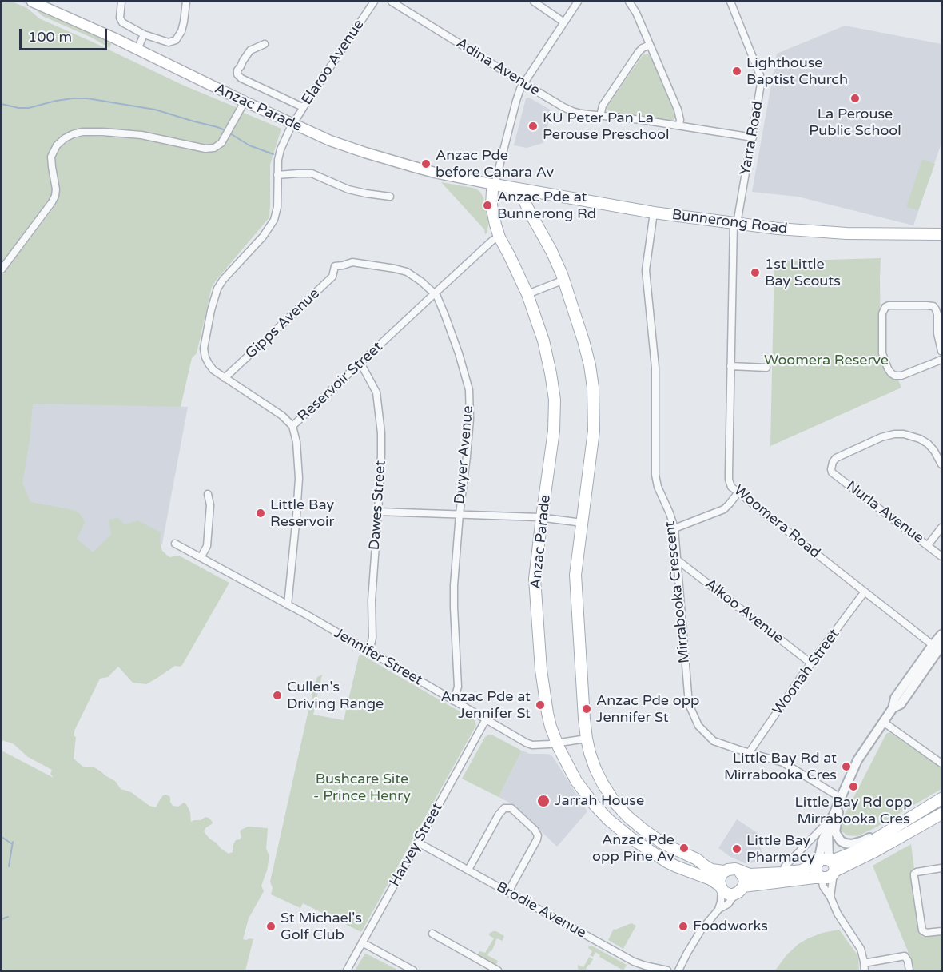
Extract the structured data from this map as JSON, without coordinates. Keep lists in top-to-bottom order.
{
  "streets": {
    "main road": ["Anzac Parade", "Bunnerong Road"],
    "street": [
      "Elaroo Avenue",
      "Adina Avenue",
      "Yarra Road",
      "Gipps Avenue",
      "Reservoir Street",
      "Dwyer Avenue",
      "Dawes Street",
      "Nurla Avenue",
      "Woomera Road",
      "Mirrabooka Crescent",
      "Alkoo Avenue",
      "Jennifer Street",
      "Woonah Street",
      "Harvey Street",
      "Brodie Avenue"
    ]
  },
  "crossings": [
    ["Elaroo Avenue", "Anzac Parade"],
    ["Elaroo Avenue", "Gipps Avenue"],
    ["Elaroo Avenue", "Reservoir Street"],
    ["Adina Avenue", "Yarra Road"],
    ["Anzac Parade", "Bunnerong Road"],
    ["Anzac Parade", "Reservoir Street"],
    ["Anzac Parade", "Jennifer Street"],
    ["Yarra Road", "Bunnerong Road"],
    ["Yarra Road", "Woomera Road"],
    ["Bunnerong Road", "Woomera Road"],
    ["Bunnerong Road", "Mirrabooka Crescent"],
    ["Gipps Avenue", "Dwyer Avenue"],
    ["Reservoir Street", "Dwyer Avenue"],
    ["Reservoir Street", "Dawes Street"],
    ["Reservoir Street", "Jennifer Street"],
    ["Dwyer Avenue", "Jennifer Street"],
    ["Dawes Street", "Jennifer Street"],
    ["Woomera Road", "Woonah Street"],
    ["Mirrabooka Crescent", "Alkoo Avenue"],
    ["Mirrabooka Crescent", "Woonah Street"],
    ["Alkoo Avenue", "Woonah Street"],
    ["Jennifer Street", "Harvey Street"],
    ["Harvey Street", "Brodie Avenue"]
  ],
  "parks": ["Woomera Reserve", "Bushcare Site - Prince Henry"],
  "places": [
    "Lighthouse Baptist Church",
    "La Perouse Public School",
    "KU Peter Pan La Perouse Preschool",
    "Anzac Pde before Canara Av",
    "Anzac Pde at Bunnerong Rd",
    "1st Little Bay Scouts",
    "Little Bay Reservoir",
    "Cullen's Driving Range",
    "Anzac Pde at Jennifer St",
    "Anzac Pde opp Jennifer St",
    "Little Bay Rd at Mirrabooka Cres",
    "Little Bay Rd opp Mirrabooka Cres",
    "Jarrah House",
    "Anzac Pde opp Pine Av",
    "Little Bay Pharmacy",
    "St Michael's Golf Club",
    "Foodworks"
  ],
  "scale_bar": "100 m"
}
